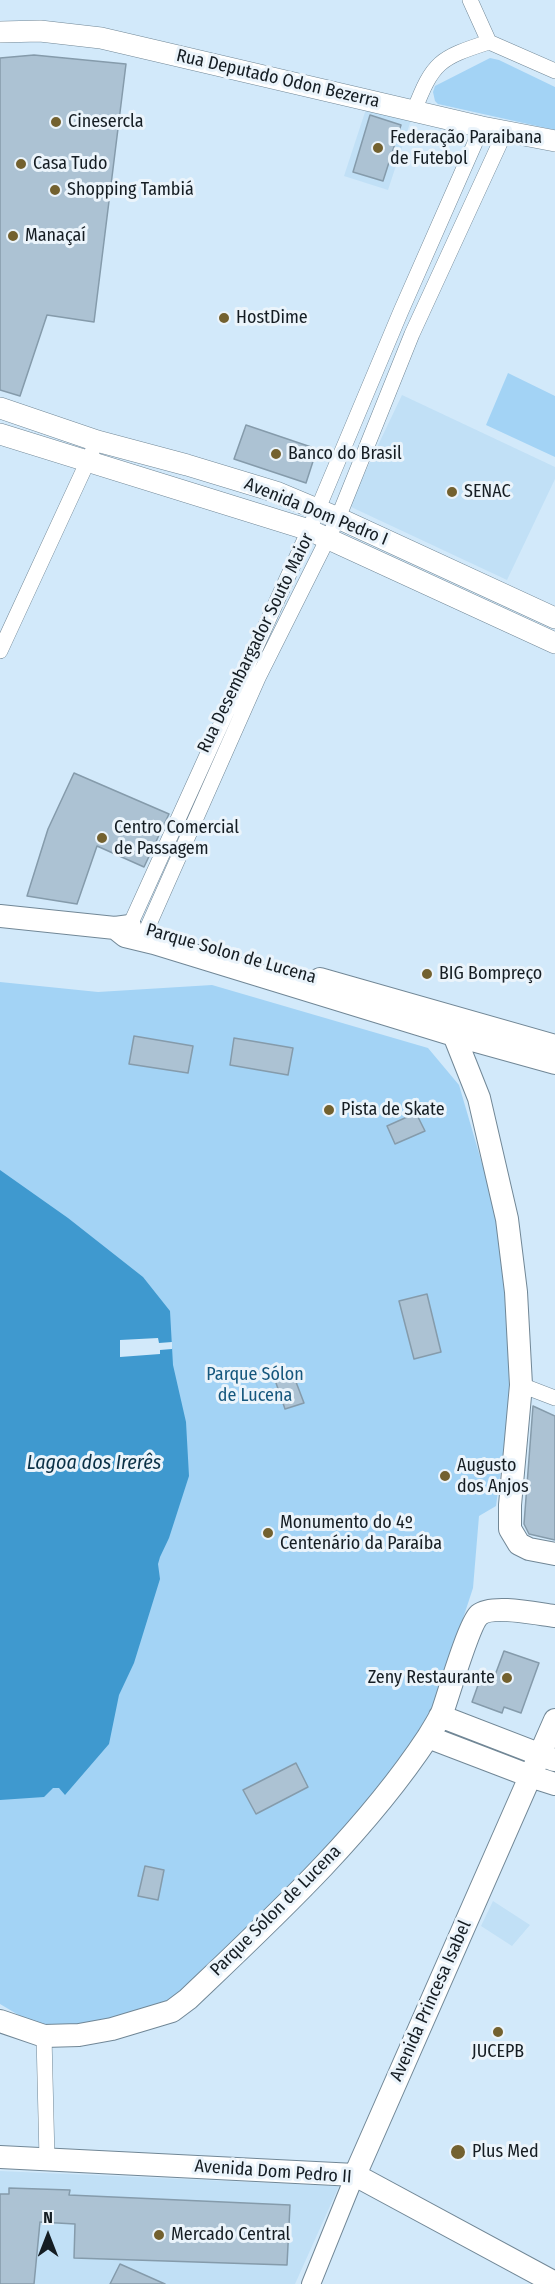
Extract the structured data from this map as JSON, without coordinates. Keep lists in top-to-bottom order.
{
  "streets": {
    "main road": [
      "Rua Deputado Odon Bezerra",
      "Avenida Dom Pedro I",
      "Parque Sólon de Lucena",
      "Avenida Princesa Isabel",
      "Avenida Dom Pedro II"
    ],
    "street": ["Rua Desembargador Souto Maior"]
  },
  "crossings": [
    ["Rua Deputado Odon Bezerra", "Rua Desembargador Souto Maior"],
    ["Avenida Dom Pedro I", "Rua Desembargador Souto Maior"],
    ["Avenida Princesa Isabel", "Avenida Dom Pedro II"]
  ],
  "water": ["Lagoa dos Irerês"],
  "parks": ["Parque Sólon de Lucena"],
  "places": [
    "Cinesercla",
    "Federação Paraibana de Futebol",
    "Casa Tudo",
    "Shopping Tambiá",
    "Manaçaí",
    "HostDime",
    "Banco do Brasil",
    "SENAC",
    "Centro Comercial de Passagem",
    "BIG Bompreço",
    "Pista de Skate",
    "Augusto dos Anjos",
    "Monumento do 4º Centenário da Paraíba",
    "Zeny Restaurante",
    "JUCEPB",
    "Plus Med",
    "Mercado Central"
  ],
  "north": "top"
}
